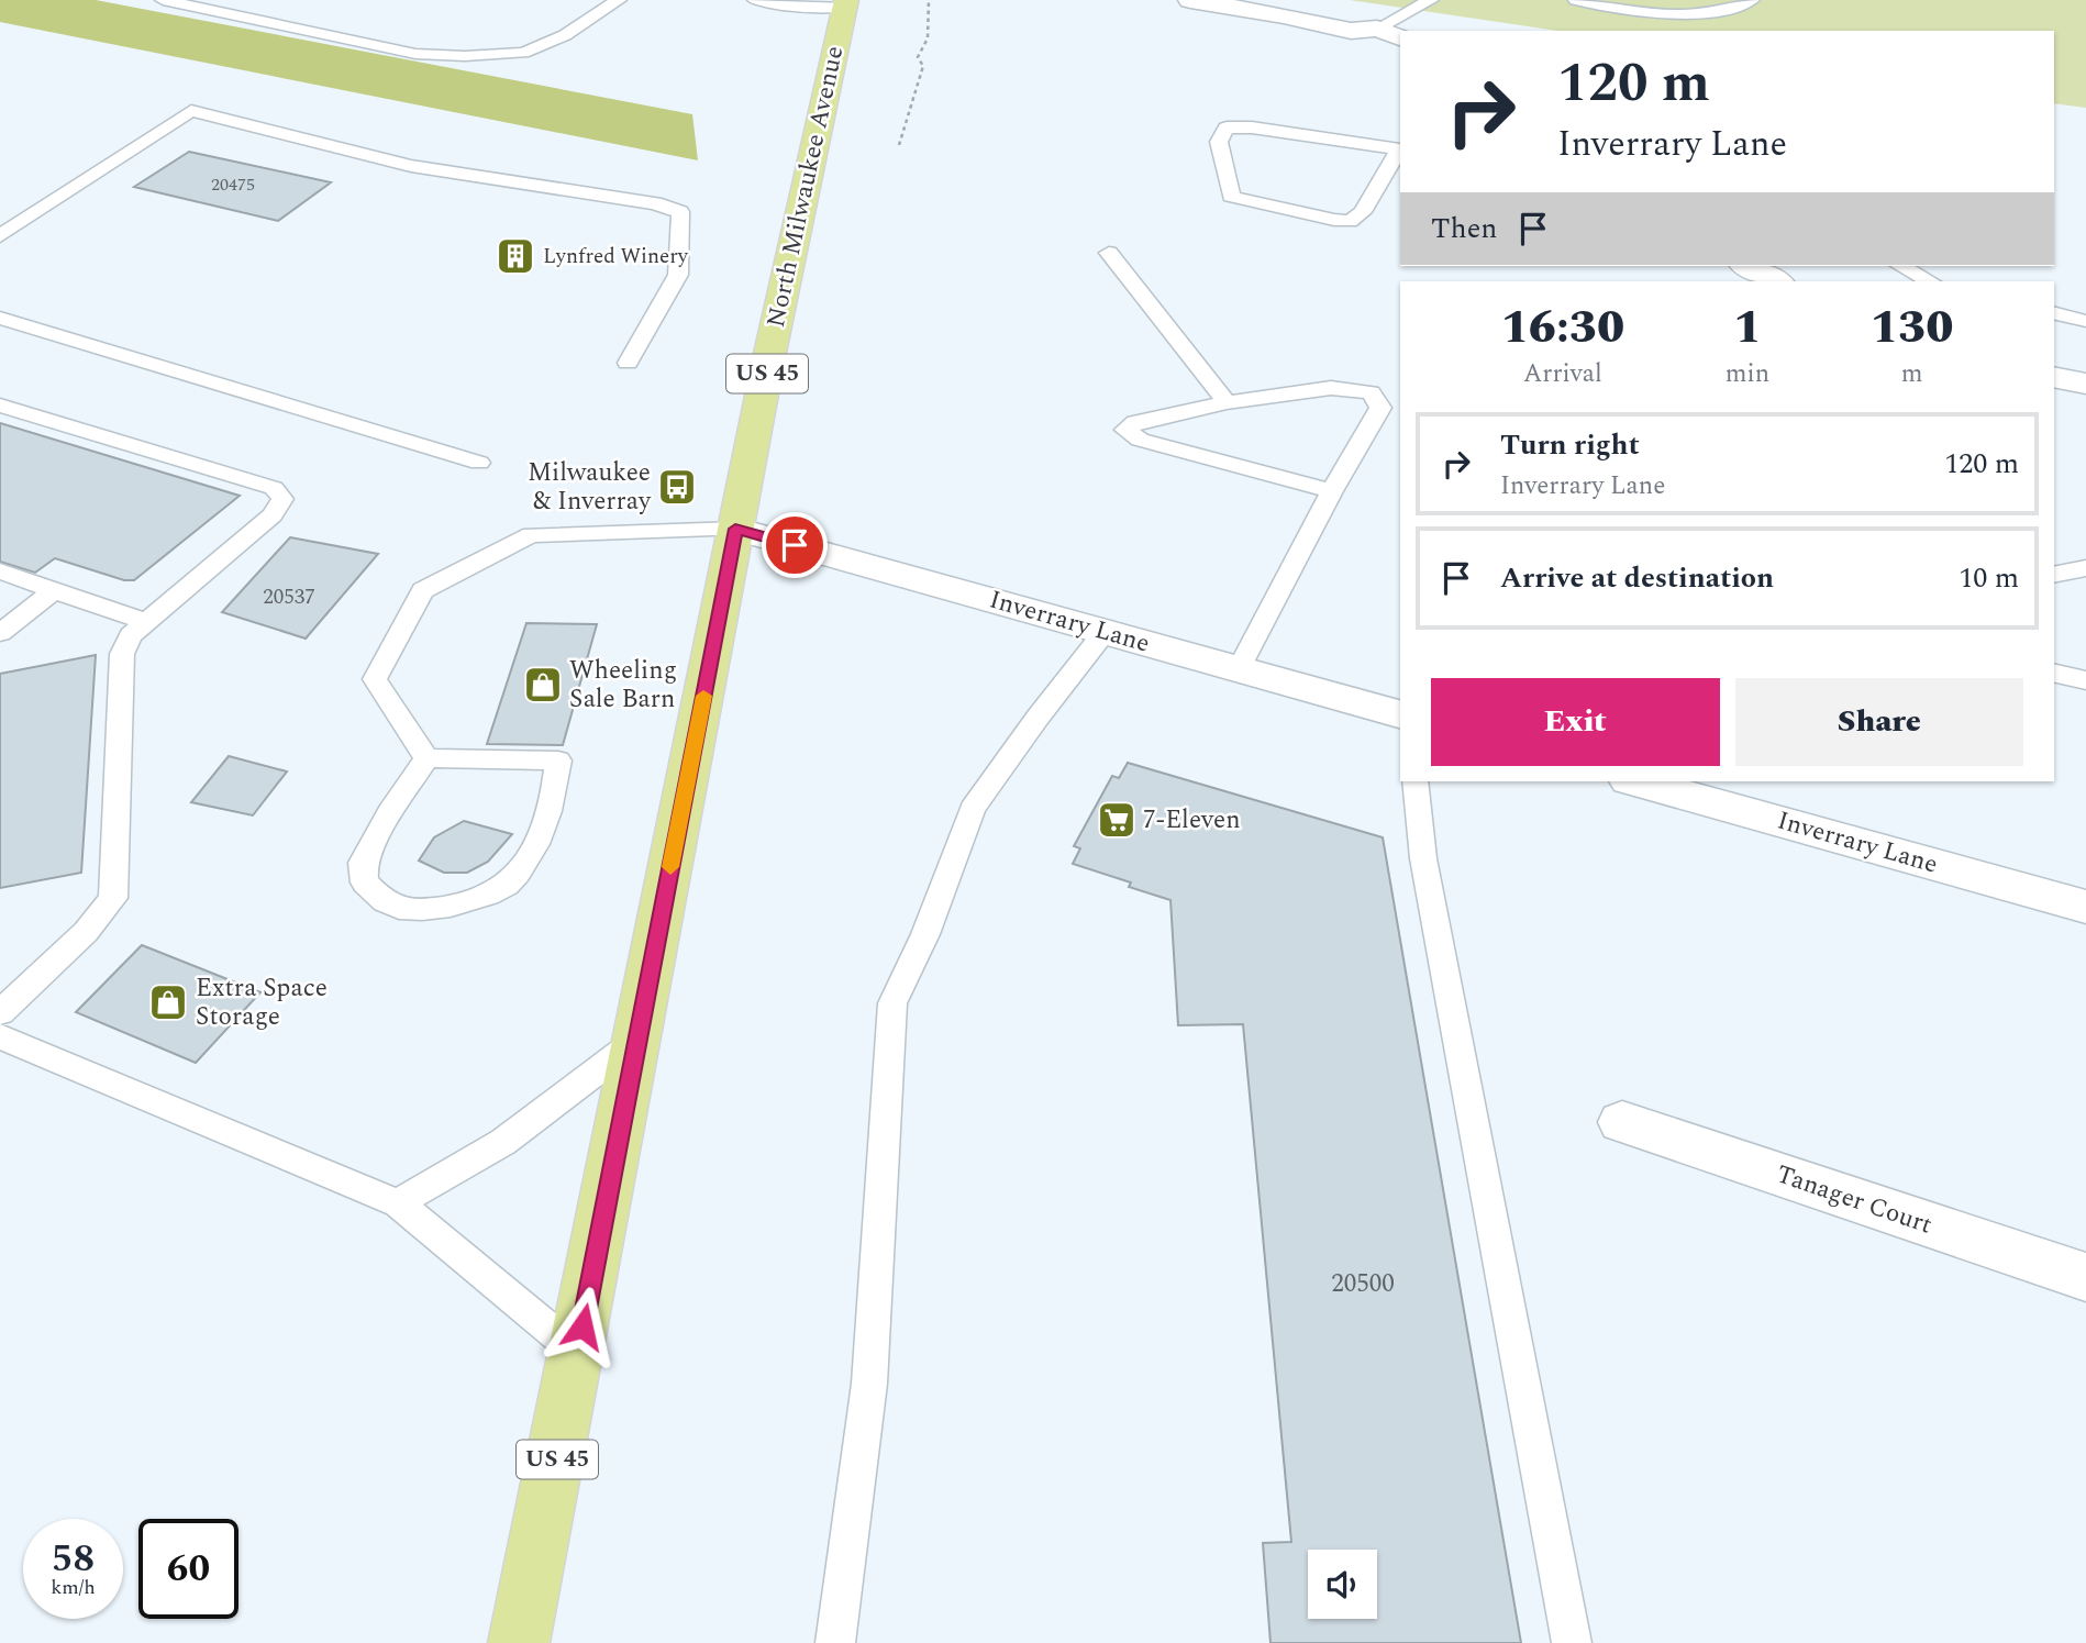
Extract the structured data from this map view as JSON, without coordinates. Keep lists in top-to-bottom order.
{
  "streets": {
    "main road": ["North Milwaukee Avenue", "US 45"],
    "street": ["Inverrary Lane", "Tanager Court"]
  },
  "crossings": [
    ["North Milwaukee Avenue", "Inverrary Lane"]
  ],
  "places": {
    "building": ["Lynfred Winery"],
    "bus stop": ["Milwaukee & Inverray"],
    "shop": ["Wheeling Sale Barn", "Extra Space Storage"],
    "supermarket": ["7-Eleven"]
  },
  "house_numbers": ["20475", "20537", "20500"],
  "page": {
    "turn": ["120 m", "Inverrary Lane"],
    "then": "Then",
    "eta": [
      "16:30",
      "Arrival",
      "1",
      "min",
      "130",
      "m"
    ],
    "list": [
      {
        "name": "Turn right",
        "note": "Inverrary Lane",
        "value": "120 m"
      },
      {
        "name": "Arrive at destination",
        "value": "10 m"
      }
    ],
    "buttons": ["Exit", "Share"],
    "speed": "58 km/h",
    "limit": "60"
  }
}
